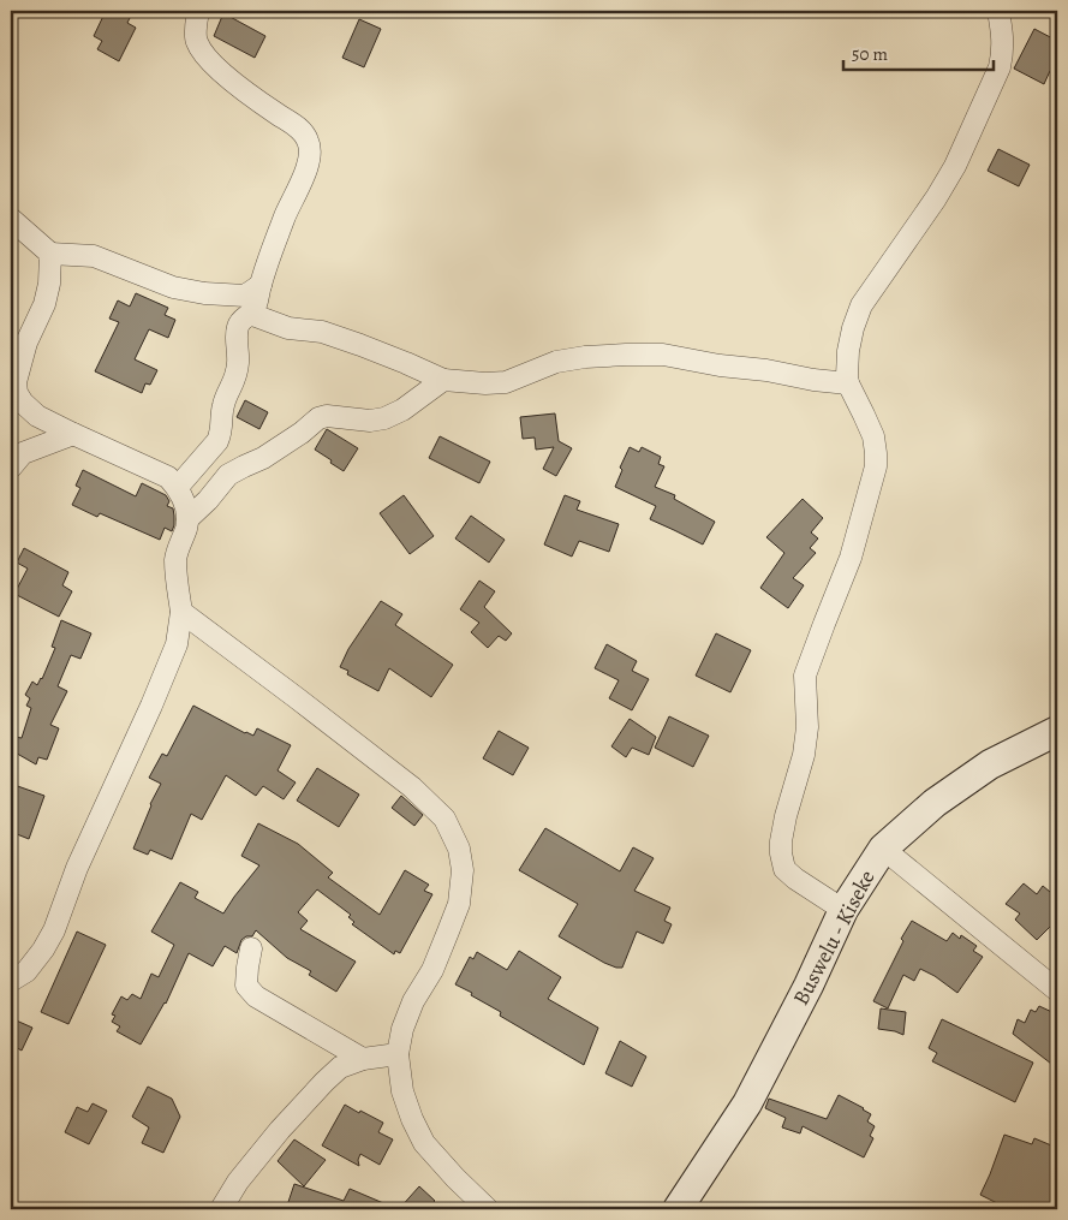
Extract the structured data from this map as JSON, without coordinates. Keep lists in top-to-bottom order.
{
  "streets": {
    "main road": ["Buswelu - Kiseke"]
  },
  "scale_bar": "50 m"
}
